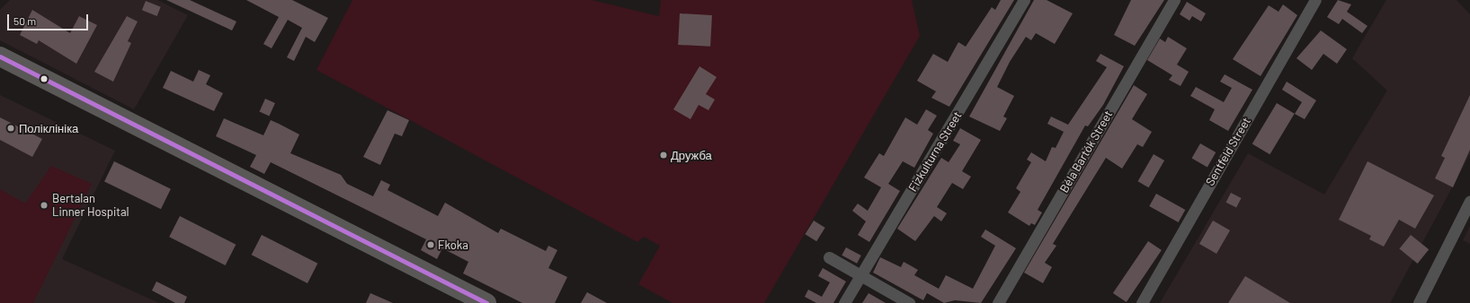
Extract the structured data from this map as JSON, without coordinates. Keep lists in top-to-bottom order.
{
  "streets": {
    "street": ["Fizkulturna Street", "Béla Bartók Street", "Sentfeld Street"]
  },
  "places": [
    "Поліклініка",
    "Дружба",
    "Bertalan Linner Hospital",
    "Fkoka"
  ],
  "scale_bar": "50 m"
}
